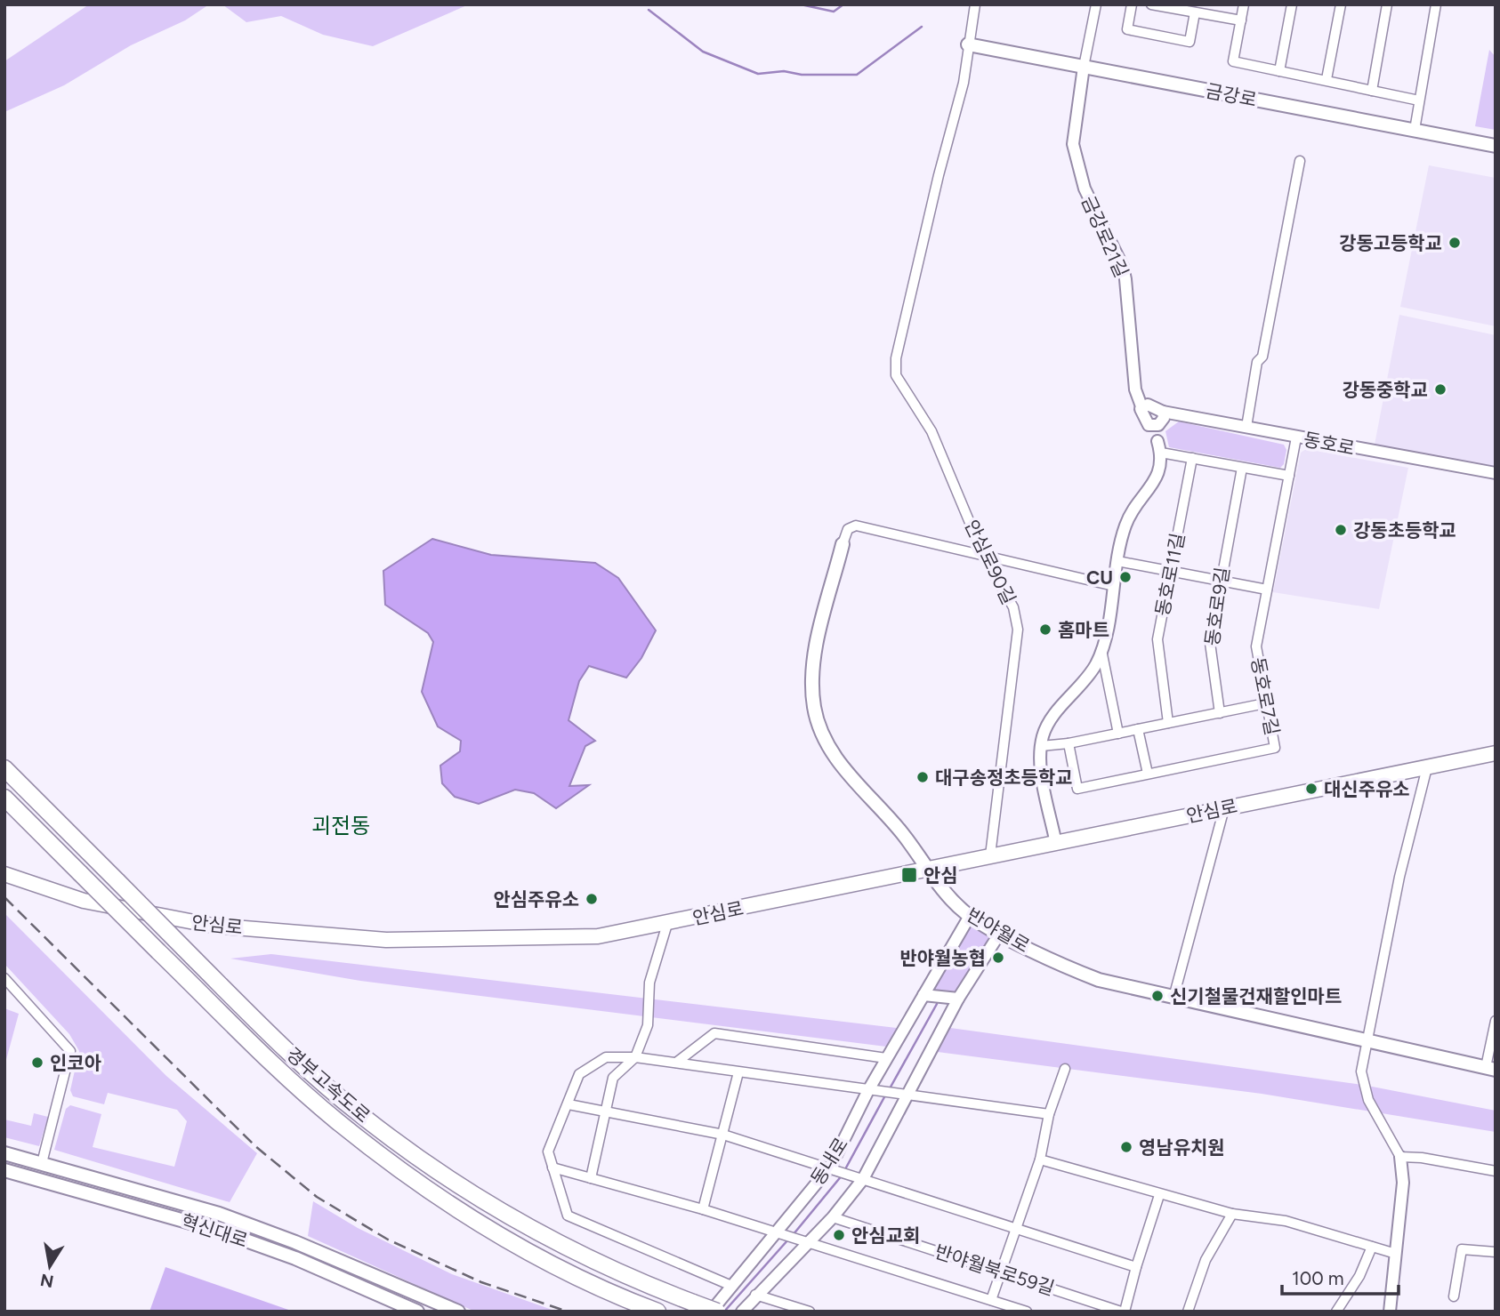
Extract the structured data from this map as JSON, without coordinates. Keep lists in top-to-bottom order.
{
  "streets": {
    "highway": ["경부고속도로"],
    "main road": [
      "금강로",
      "안심로",
      "반야월로",
      "혁신대로"
    ],
    "street": [
      "금강로21길",
      "동호로",
      "안심로90길",
      "동호로11길",
      "동호로9길",
      "동호로7길",
      "동내로",
      "반야월북로59길"
    ]
  },
  "crossings": [
    ["금강로", "금강로21길"],
    ["금강로", "안심로90길"],
    ["금강로21길", "동호로"],
    ["동호로", "동호로7길"],
    ["안심로90길", "안심로"],
    ["안심로", "반야월로"],
    ["반야월로", "동내로"]
  ],
  "districts": ["괴전동"],
  "places": {
    "other": [
      "강동고등학교",
      "강동중학교",
      "강동초등학교",
      "CU",
      "홈마트",
      "대구송정초등학교",
      "대신주유소",
      "안심주유소",
      "반야월농협",
      "신기철물건재할인마트",
      "인코아",
      "영남유치원",
      "안심교회"
    ],
    "transit": ["안심"]
  },
  "scale_bar": "100 m",
  "north": "bottom"
}
